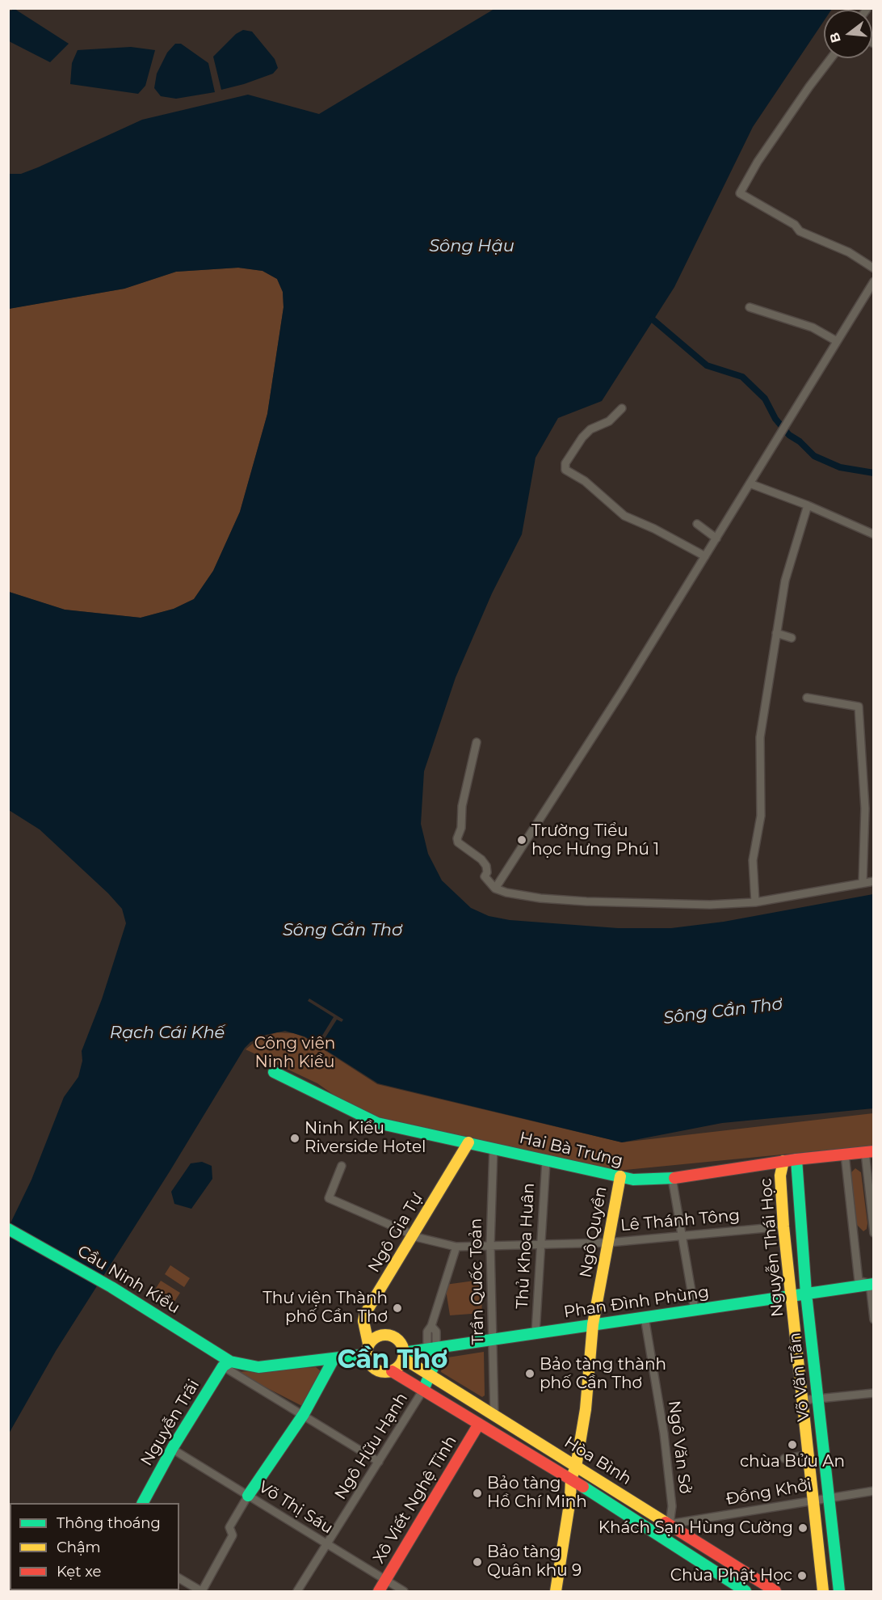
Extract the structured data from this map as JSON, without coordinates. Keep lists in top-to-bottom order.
{
  "streets": {
    "street": [
      "Hai Bà Trưng",
      "Lê Thánh Tông",
      "Ngô Quyền",
      "Ngô Gia Tự",
      "Thủ Khoa Huân",
      "Nguyễn Thái Học",
      "Cầu Ninh Kiều",
      "Trần Quốc Toản",
      "Phan Đình Phùng",
      "Võ Văn Tần",
      "Nguyễn Trãi",
      "Ngô Hữu Hạnh",
      "Ngô Văn Sở",
      "Hòa Bình",
      "Đồng Khởi",
      "Xô Viết Nghệ Tĩnh",
      "Võ Thị Sáu"
    ]
  },
  "crossings": [
    ["Hai Bà Trưng", "Ngô Quyền"],
    ["Hai Bà Trưng", "Ngô Gia Tự"],
    ["Hai Bà Trưng", "Thủ Khoa Huân"],
    ["Hai Bà Trưng", "Nguyễn Thái Học"],
    ["Hai Bà Trưng", "Trần Quốc Toản"],
    ["Hai Bà Trưng", "Võ Văn Tần"],
    ["Lê Thánh Tông", "Ngô Quyền"],
    ["Lê Thánh Tông", "Ngô Gia Tự"],
    ["Lê Thánh Tông", "Thủ Khoa Huân"],
    ["Lê Thánh Tông", "Nguyễn Thái Học"],
    ["Lê Thánh Tông", "Trần Quốc Toản"],
    ["Ngô Quyền", "Phan Đình Phùng"],
    ["Ngô Quyền", "Hòa Bình"],
    ["Ngô Gia Tự", "Phan Đình Phùng"],
    ["Ngô Gia Tự", "Hòa Bình"],
    ["Thủ Khoa Huân", "Phan Đình Phùng"],
    ["Nguyễn Thái Học", "Phan Đình Phùng"],
    ["Nguyễn Thái Học", "Đồng Khởi"],
    ["Cầu Ninh Kiều", "Nguyễn Trãi"],
    ["Trần Quốc Toản", "Phan Đình Phùng"],
    ["Trần Quốc Toản", "Hòa Bình"],
    ["Phan Đình Phùng", "Võ Văn Tần"],
    ["Phan Đình Phùng", "Ngô Văn Sở"],
    ["Phan Đình Phùng", "Hòa Bình"],
    ["Võ Văn Tần", "Đồng Khởi"],
    ["Nguyễn Trãi", "Võ Thị Sáu"],
    ["Ngô Hữu Hạnh", "Hòa Bình"],
    ["Ngô Hữu Hạnh", "Võ Thị Sáu"],
    ["Ngô Văn Sở", "Hòa Bình"],
    ["Ngô Văn Sở", "Đồng Khởi"],
    ["Hòa Bình", "Đồng Khởi"],
    ["Hòa Bình", "Xô Viết Nghệ Tĩnh"],
    ["Xô Viết Nghệ Tĩnh", "Võ Thị Sáu"]
  ],
  "districts": ["Cần Thơ"],
  "water": ["Sông Hậu", "Sông Cần Thơ", "Rạch Cái Khế"],
  "parks": ["Công viên Ninh Kiều"],
  "places": [
    "Trường Tiểu học Hưng Phú 1",
    "Ninh Kiều Riverside Hotel",
    "Thư viện Thành phố Cần Thơ",
    "Bảo tàng thành phố Cần Thơ",
    "chùa Bửu An",
    "Bảo tàng Hồ Chí Minh",
    "Khách Sạn Hùng Cường",
    "Bảo tàng Quân khu 9",
    "Chùa Phật Học"
  ],
  "legend": ["Thông thoáng", "Chậm", "Kẹt xe"],
  "north": "left"
}
